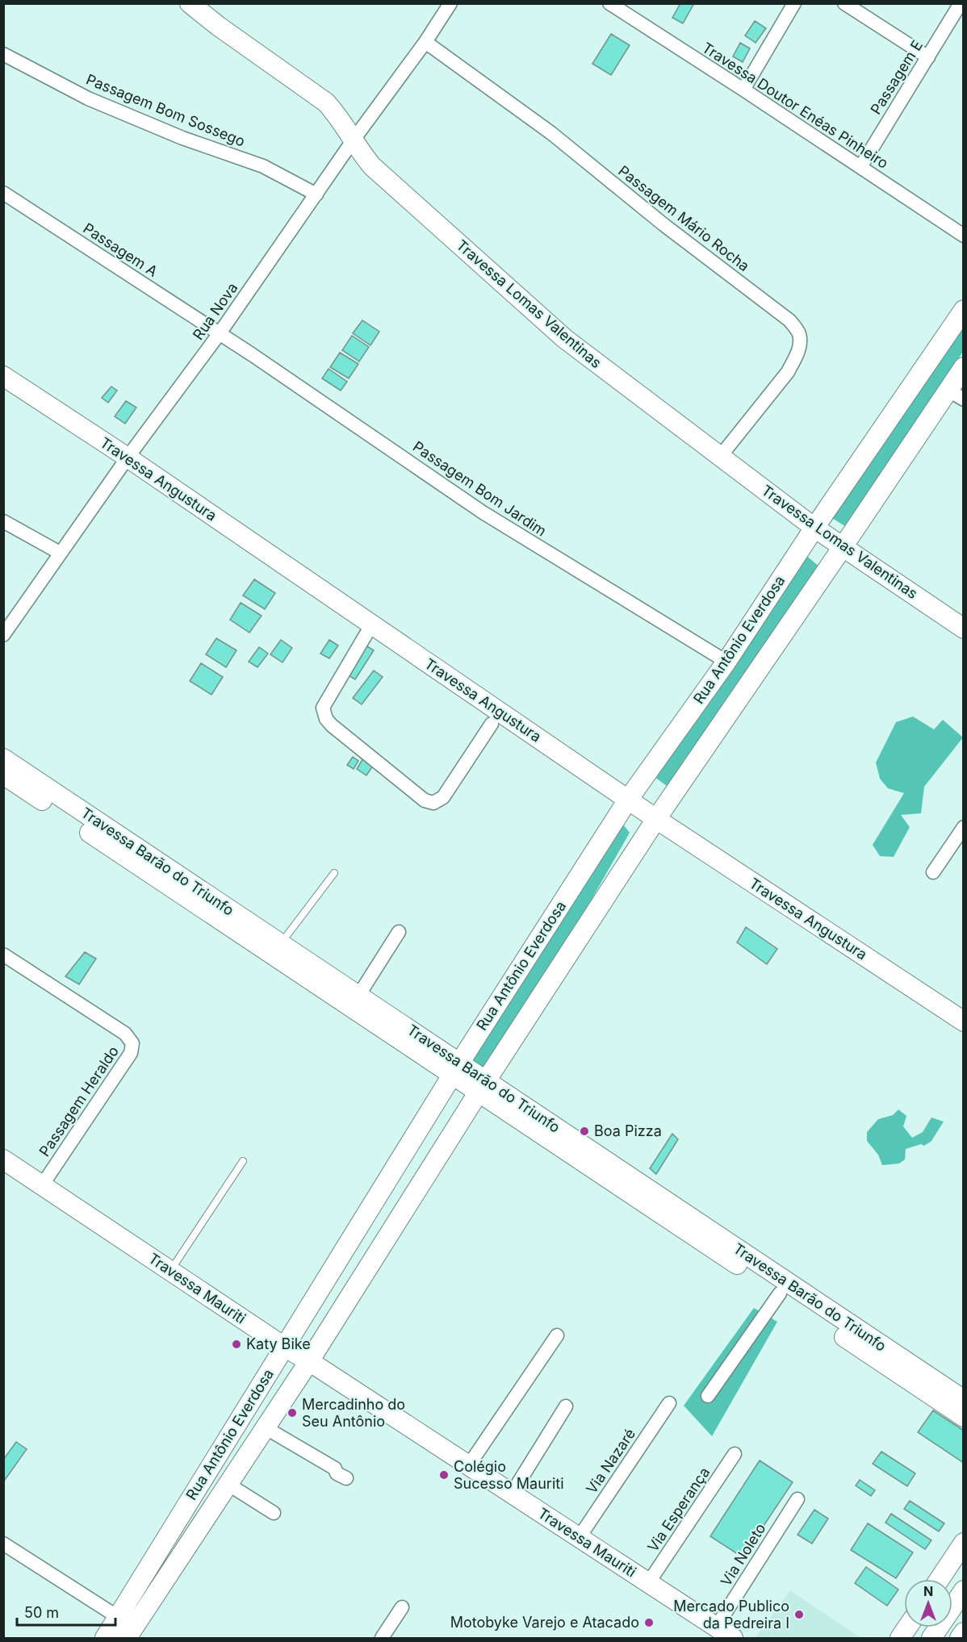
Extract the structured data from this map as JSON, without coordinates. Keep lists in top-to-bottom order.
{
  "streets": {
    "street": [
      "Passagem E",
      "Travessa Doutor Enéas Pinheiro",
      "Passagem Bom Sossego",
      "Passagem Mário Rocha",
      "Passagem A",
      "Travessa Lomas Valentinas",
      "Rua Nova",
      "Travessa Angustura",
      "Passagem Bom Jardim",
      "Rua Antônio Everdosa",
      "Travessa Barão do Triunfo",
      "Passagem Heraldo",
      "Travessa Mauriti",
      "Via Nazaré",
      "Via Esperança",
      "Via Noleto"
    ]
  },
  "crossings": [
    ["Passagem E", "Travessa Doutor Enéas Pinheiro"],
    ["Passagem Bom Sossego", "Rua Nova"],
    ["Passagem Mário Rocha", "Travessa Lomas Valentinas"],
    ["Passagem Mário Rocha", "Rua Nova"],
    ["Passagem A", "Rua Nova"],
    ["Passagem A", "Passagem Bom Jardim"],
    ["Travessa Lomas Valentinas", "Rua Nova"],
    ["Travessa Lomas Valentinas", "Rua Antônio Everdosa"],
    ["Rua Nova", "Travessa Angustura"],
    ["Rua Nova", "Passagem Bom Jardim"],
    ["Travessa Angustura", "Rua Antônio Everdosa"],
    ["Passagem Bom Jardim", "Rua Antônio Everdosa"],
    ["Rua Antônio Everdosa", "Travessa Barão do Triunfo"],
    ["Rua Antônio Everdosa", "Travessa Mauriti"],
    ["Passagem Heraldo", "Travessa Mauriti"],
    ["Travessa Mauriti", "Via Nazaré"],
    ["Travessa Mauriti", "Via Esperança"],
    ["Travessa Mauriti", "Via Noleto"]
  ],
  "places": [
    "Boa Pizza",
    "Katy Bike",
    "Mercadinho do Seu Antônio",
    "Colégio Sucesso Mauriti",
    "Mercado Publico da Pedreira I",
    "Motobyke Varejo e Atacado"
  ],
  "scale_bar": "50 m",
  "north": "top"
}
